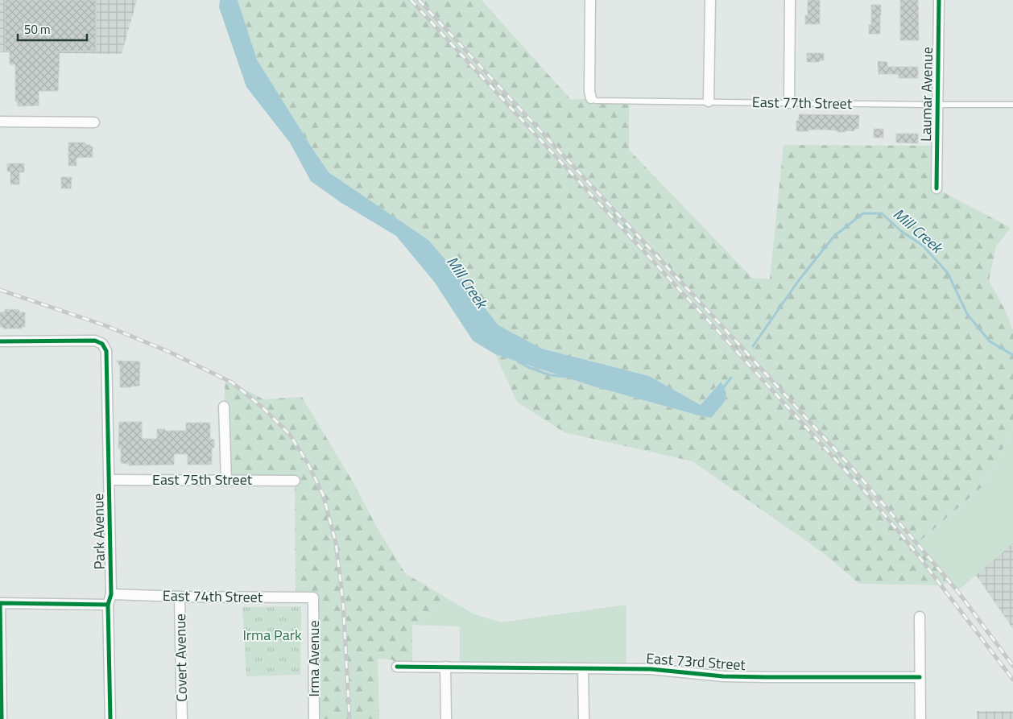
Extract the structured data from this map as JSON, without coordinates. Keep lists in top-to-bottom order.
{
  "streets": {
    "street": [
      "Laumar Avenue",
      "East 75th Street",
      "Park Avenue",
      "East 74th Street",
      "Covert Avenue",
      "Irma Avenue",
      "East 73rd Street"
    ],
    "lane": ["East 77th Street"]
  },
  "crossings": [
    ["Laumar Avenue", "East 77th Street"],
    ["East 75th Street", "Park Avenue"],
    ["Park Avenue", "East 74th Street"],
    ["East 74th Street", "Covert Avenue"],
    ["East 74th Street", "Irma Avenue"]
  ],
  "water": ["Mill Creek"],
  "parks": ["Irma Park"],
  "scale_bar": "50 m"
}
